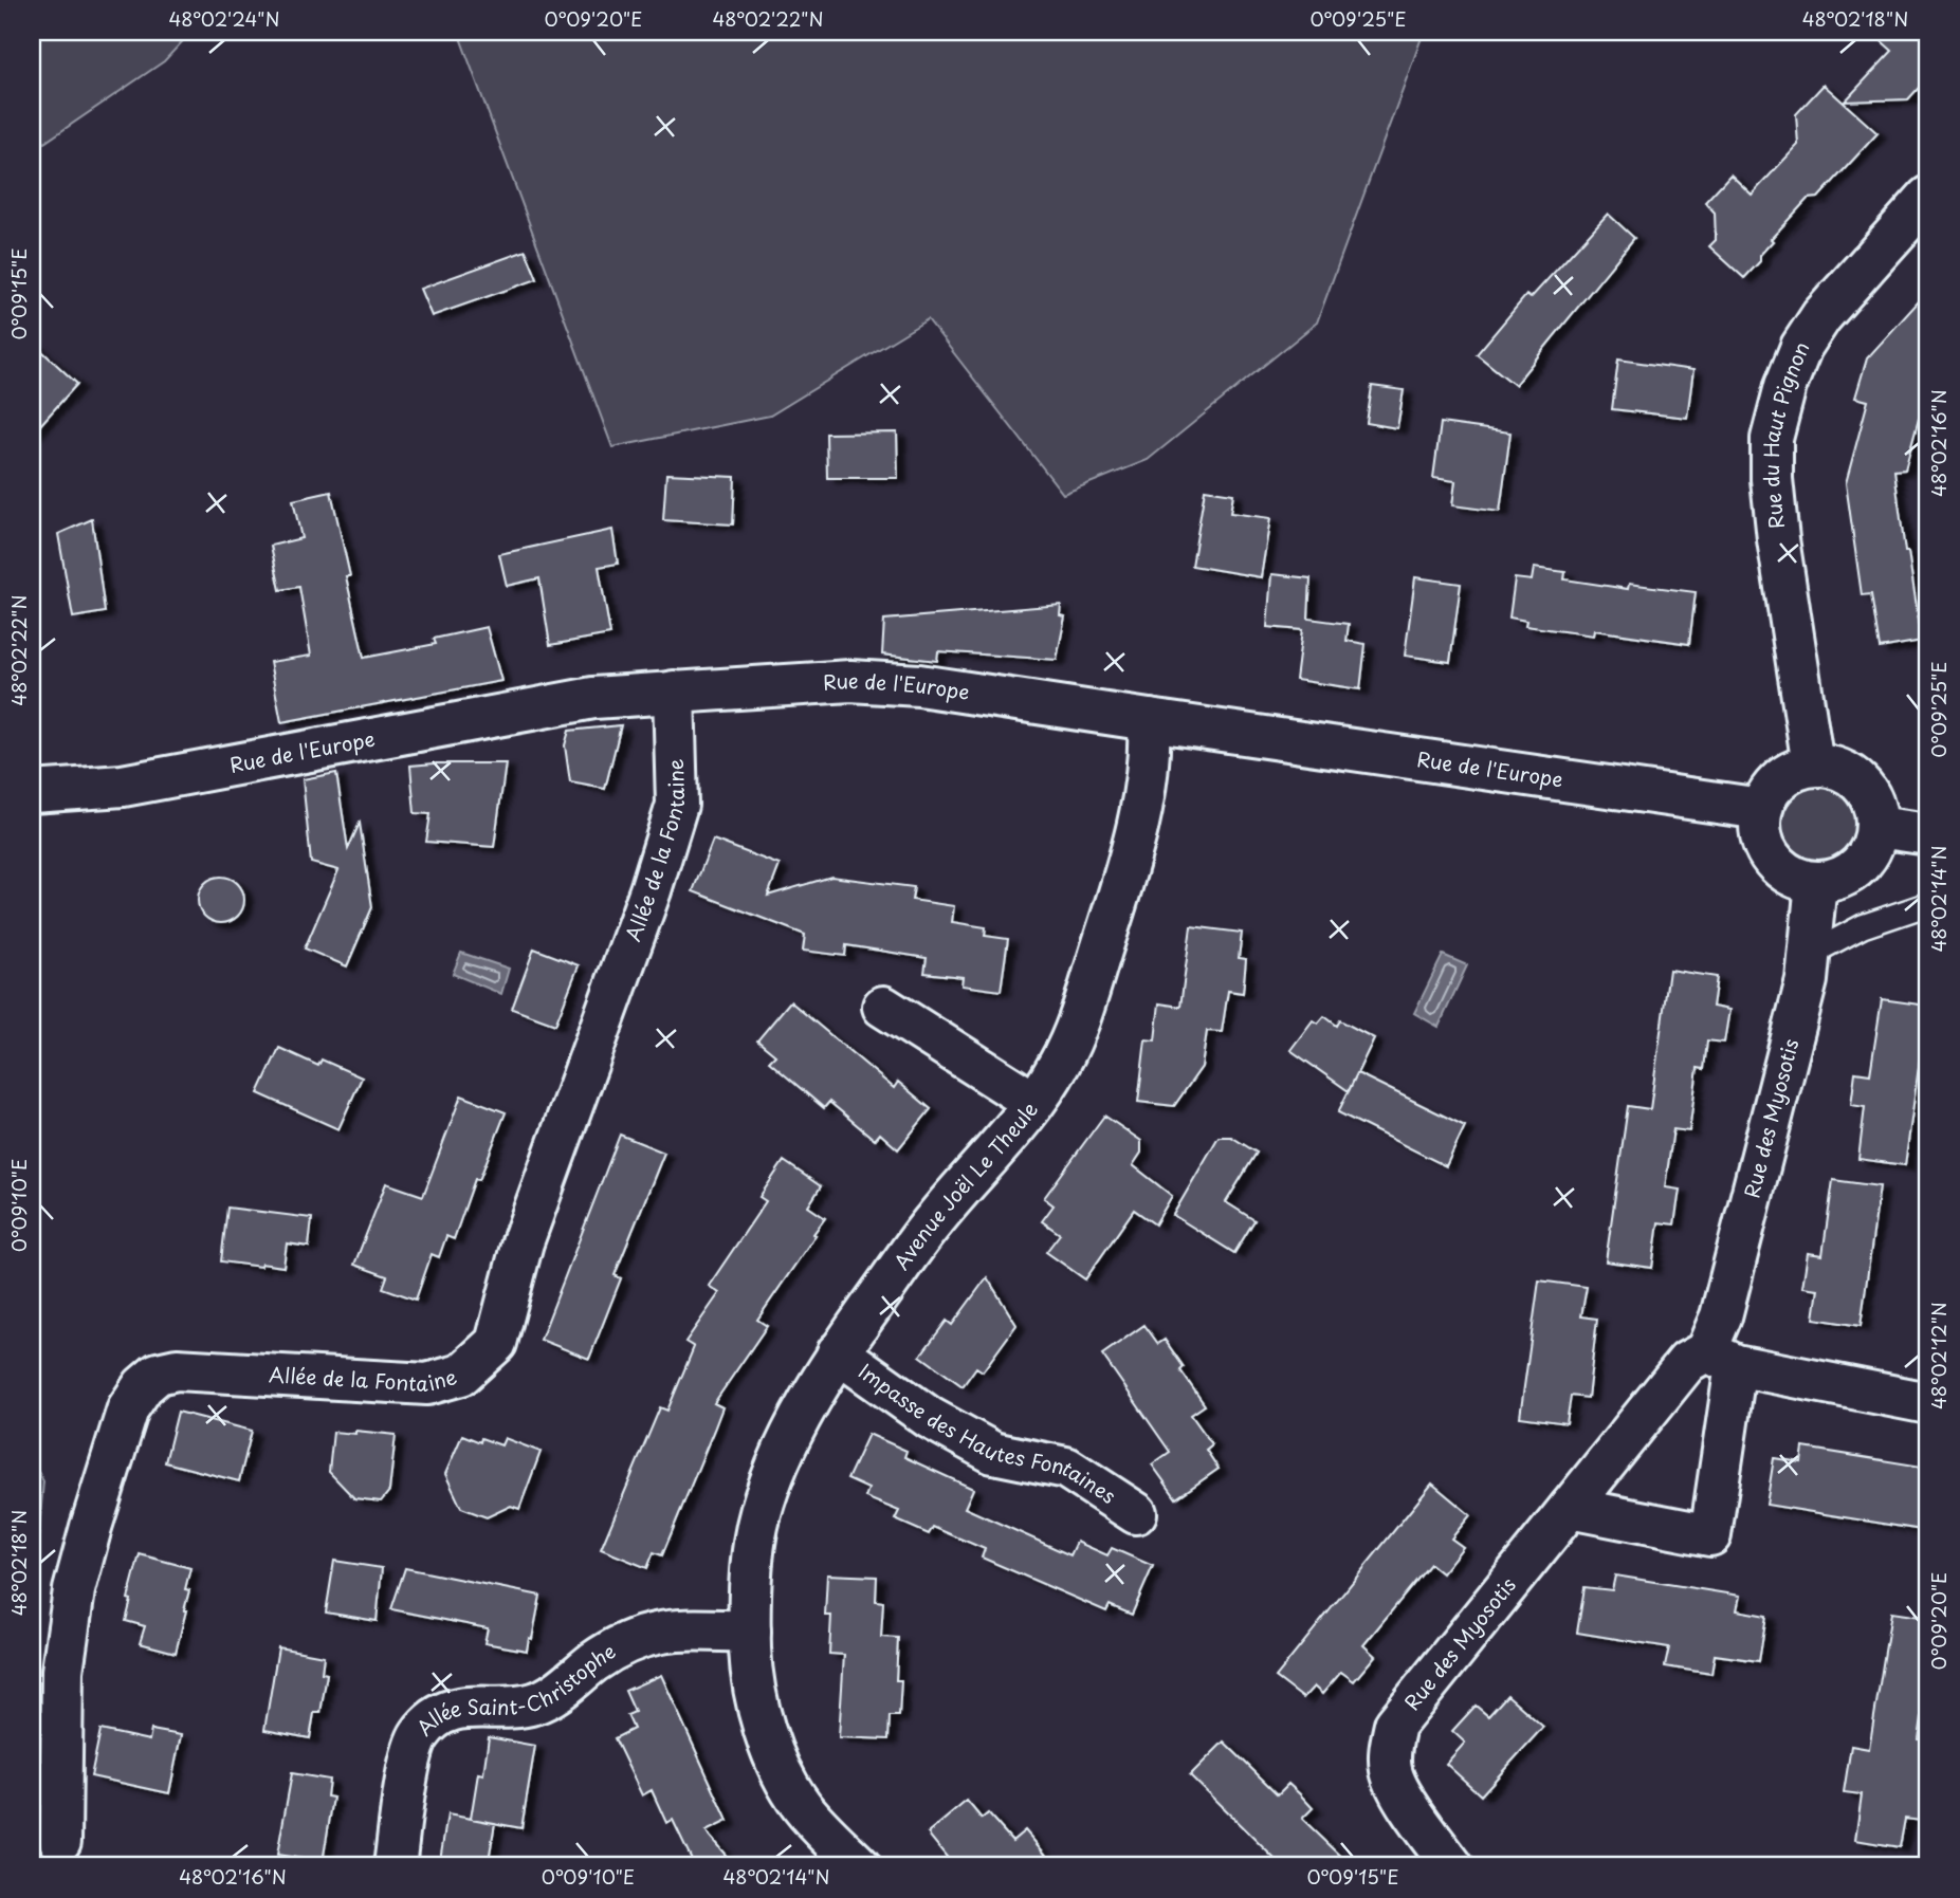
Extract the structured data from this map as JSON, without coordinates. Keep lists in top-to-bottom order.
{
  "streets": {
    "street": [
      "Rue du Haut Pignon",
      "Rue de l'Europe",
      "Allée de la Fontaine",
      "Rue des Myosotis",
      "Avenue Joël Le Theule",
      "Impasse des Hautes Fontaines",
      "Allée Saint-Christophe"
    ]
  },
  "crossings": [
    ["Rue du Haut Pignon", "Rue de l'Europe"],
    ["Rue du Haut Pignon", "Rue des Myosotis"],
    ["Rue de l'Europe", "Allée de la Fontaine"],
    ["Rue de l'Europe", "Rue des Myosotis"],
    ["Rue de l'Europe", "Avenue Joël Le Theule"],
    ["Avenue Joël Le Theule", "Impasse des Hautes Fontaines"],
    ["Avenue Joël Le Theule", "Allée Saint-Christophe"]
  ],
  "coordinates": [
    "48°02'24\"N",
    "0°09'20\"E",
    "48°02'22\"N",
    "0°09'25\"E",
    "48°02'18\"N",
    "0°09'15\"E",
    "48°02'16\"N",
    "48°02'14\"N",
    "0°09'10\"E",
    "48°02'12\"N"
  ]
}
